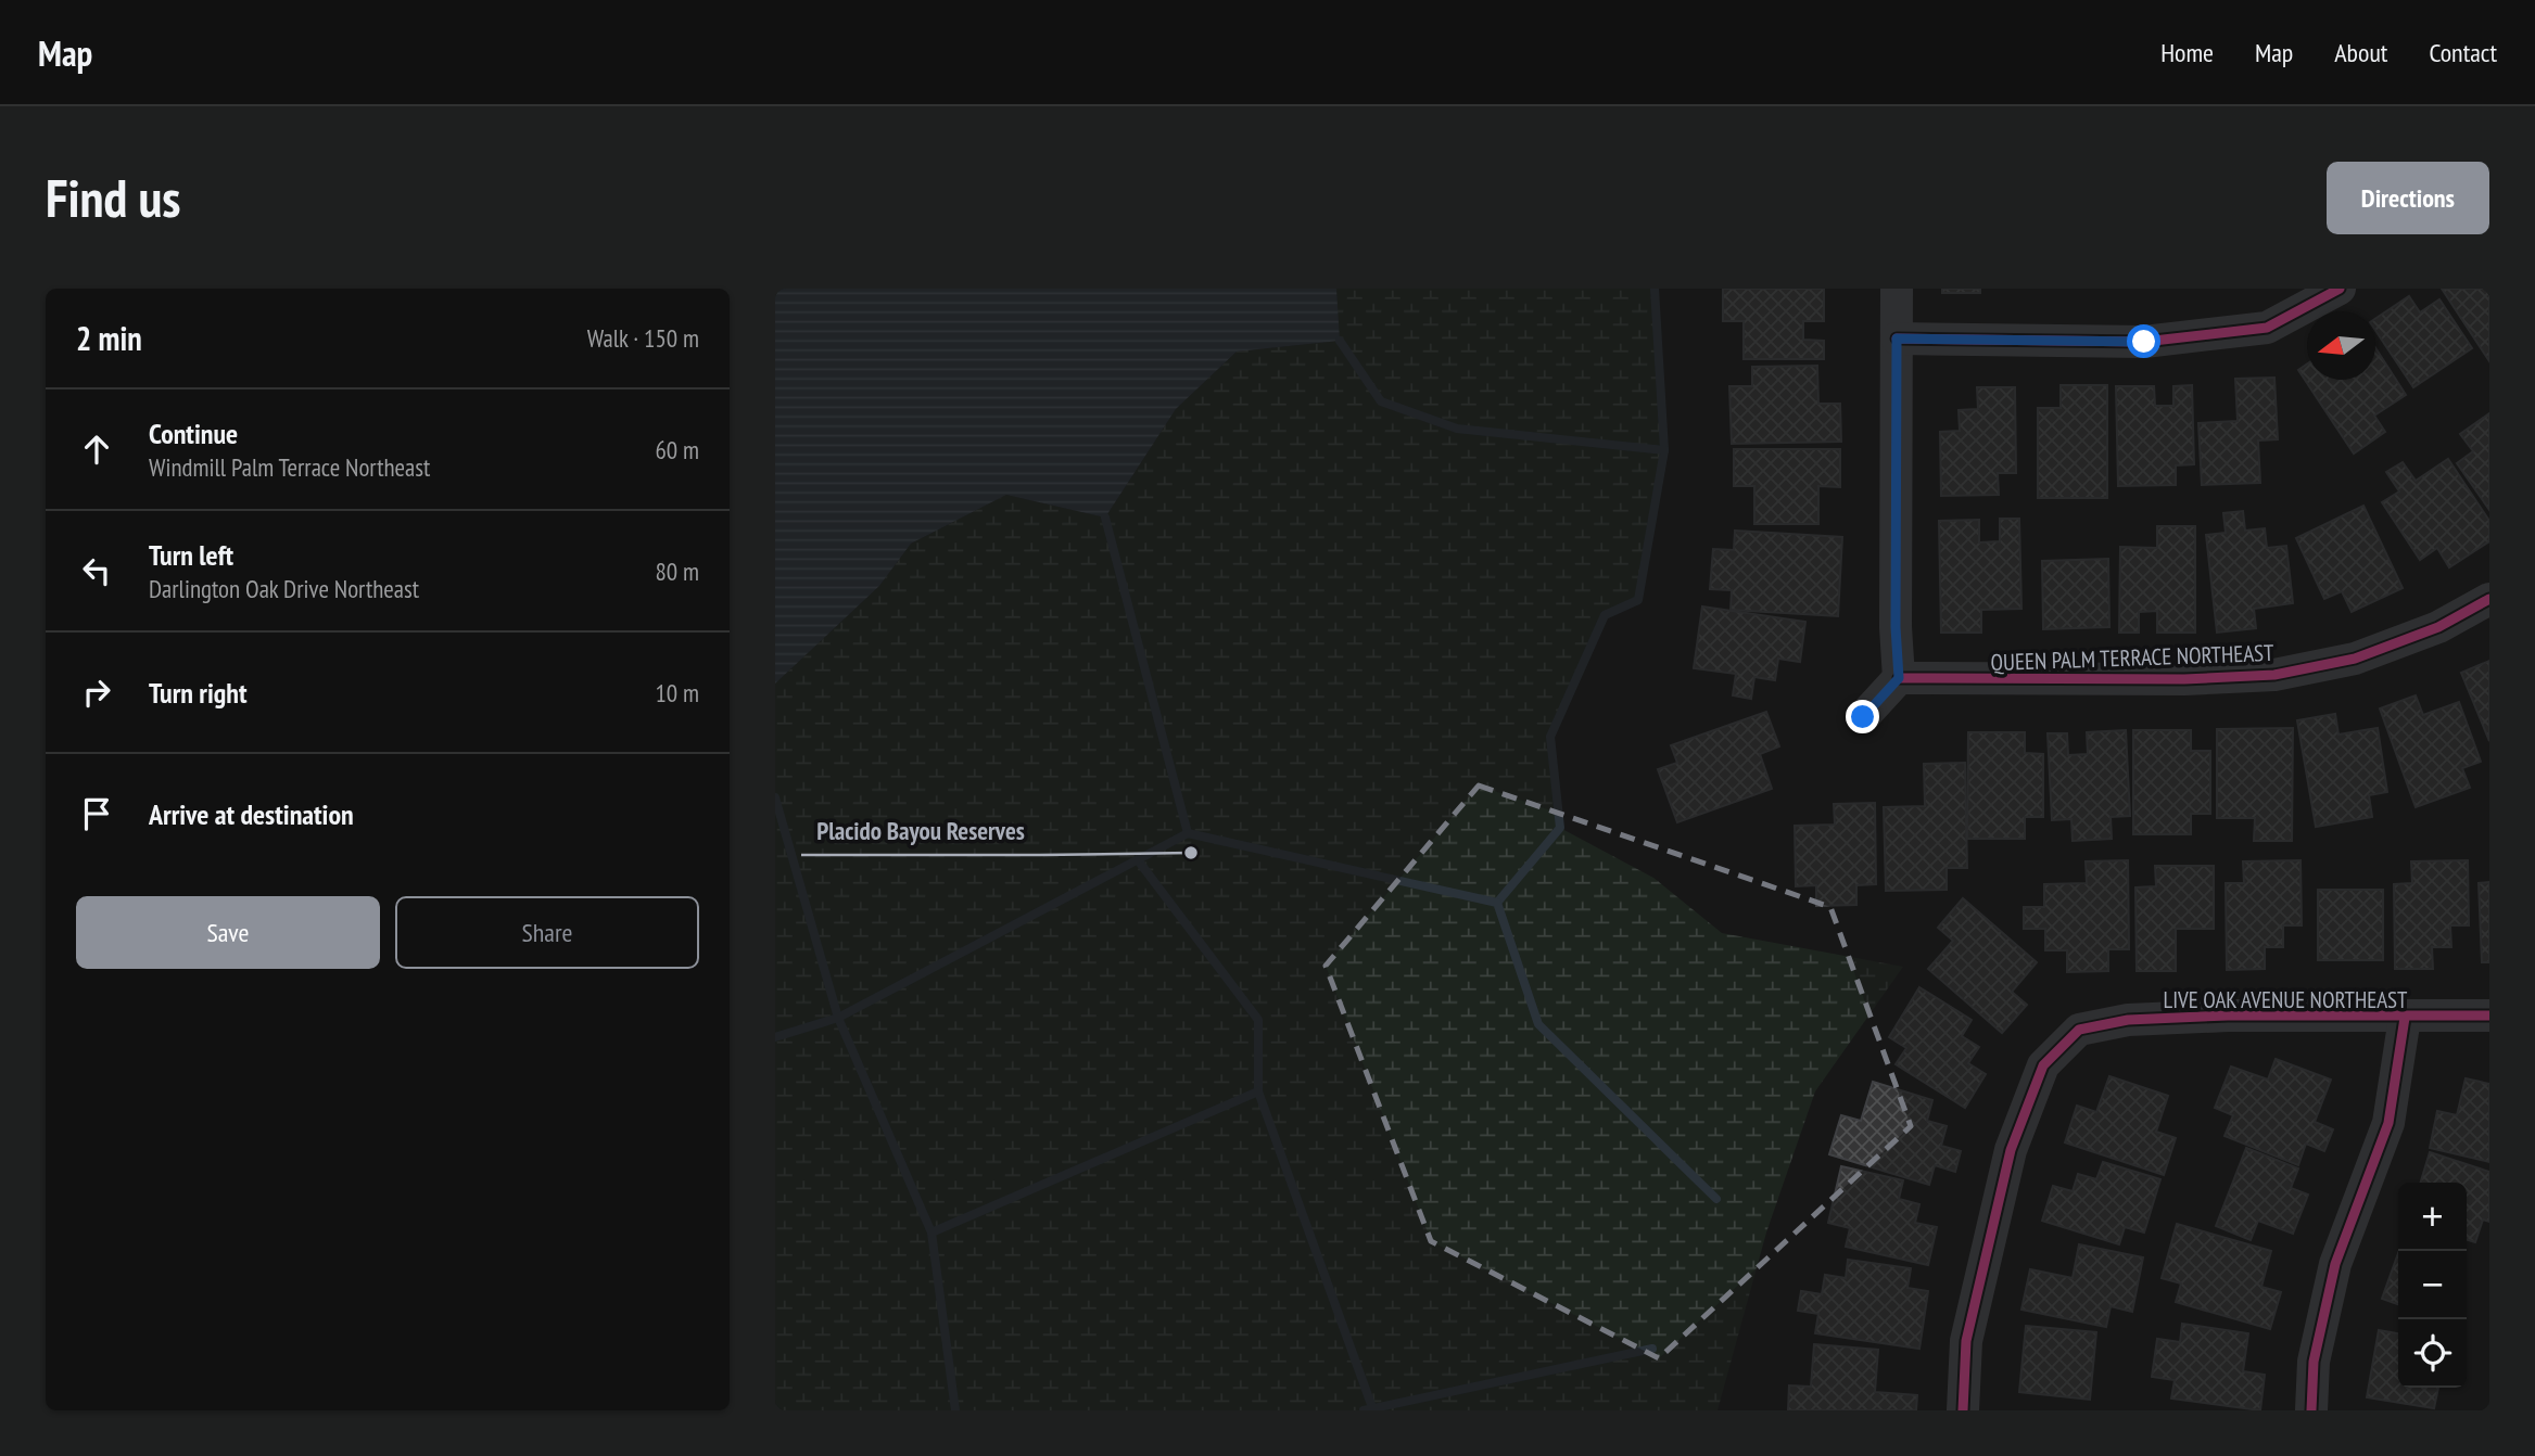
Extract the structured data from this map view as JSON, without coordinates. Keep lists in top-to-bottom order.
{
  "streets": {
    "street": ["QUEEN PALM TERRACE NORTHEAST", "LIVE OAK AVENUE NORTHEAST"]
  },
  "places": ["Placido Bayou Reserves"],
  "north": "left",
  "page": {
    "header": "Map",
    "nav": [
      "Home",
      "Map",
      "About",
      "Contact"
    ],
    "buttons": [
      "Directions",
      ["Save", "Share"]
    ],
    "title": "Find us",
    "heading": ["2 min", "Walk · 150 m"],
    "list": [
      ["Continue", "Windmill Palm Terrace Northeast", "60 m"],
      ["Turn left", "Darlington Oak Drive Northeast", "80 m"],
      ["Turn right", "10 m"],
      "Arrive at destination"
    ],
    "map_buttons": ["+", "−"]
  }
}
